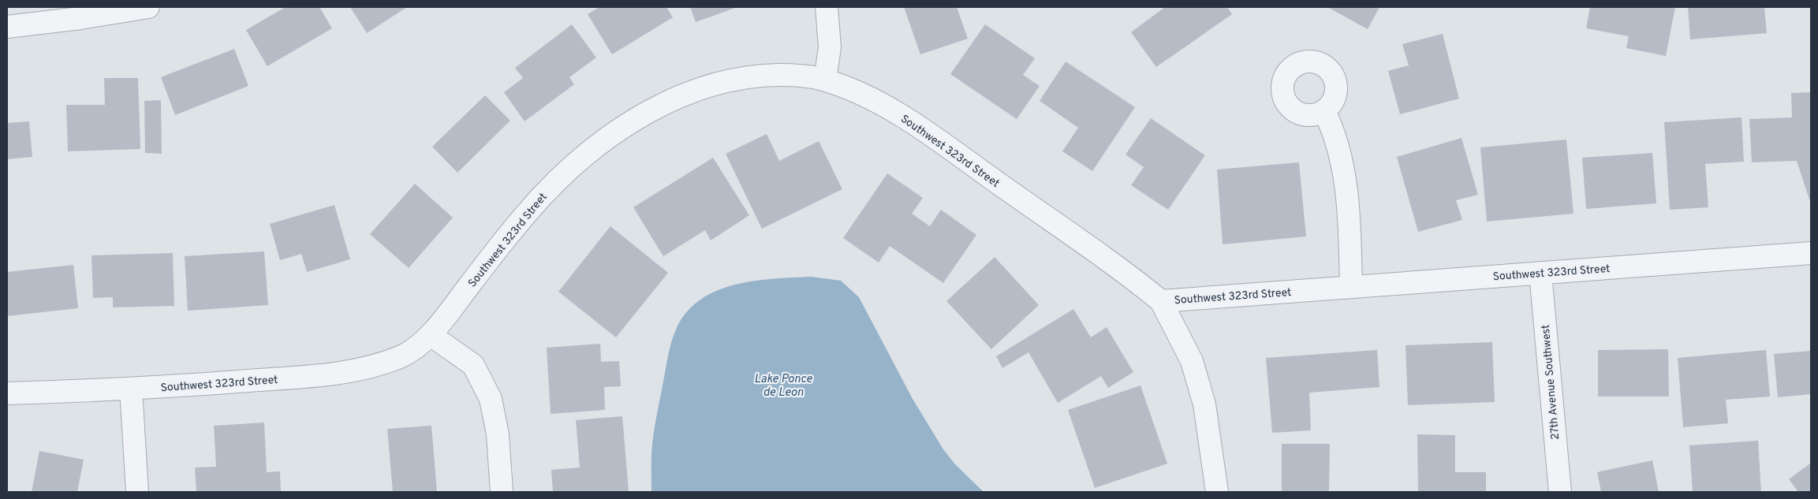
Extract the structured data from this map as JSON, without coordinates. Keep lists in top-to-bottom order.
{
  "streets": {
    "street": ["Southwest 323rd Street", "27th Avenue Southwest"]
  },
  "crossings": [
    ["Southwest 323rd Street", "27th Avenue Southwest"]
  ],
  "water": ["Lake Ponce de Leon"]
}
